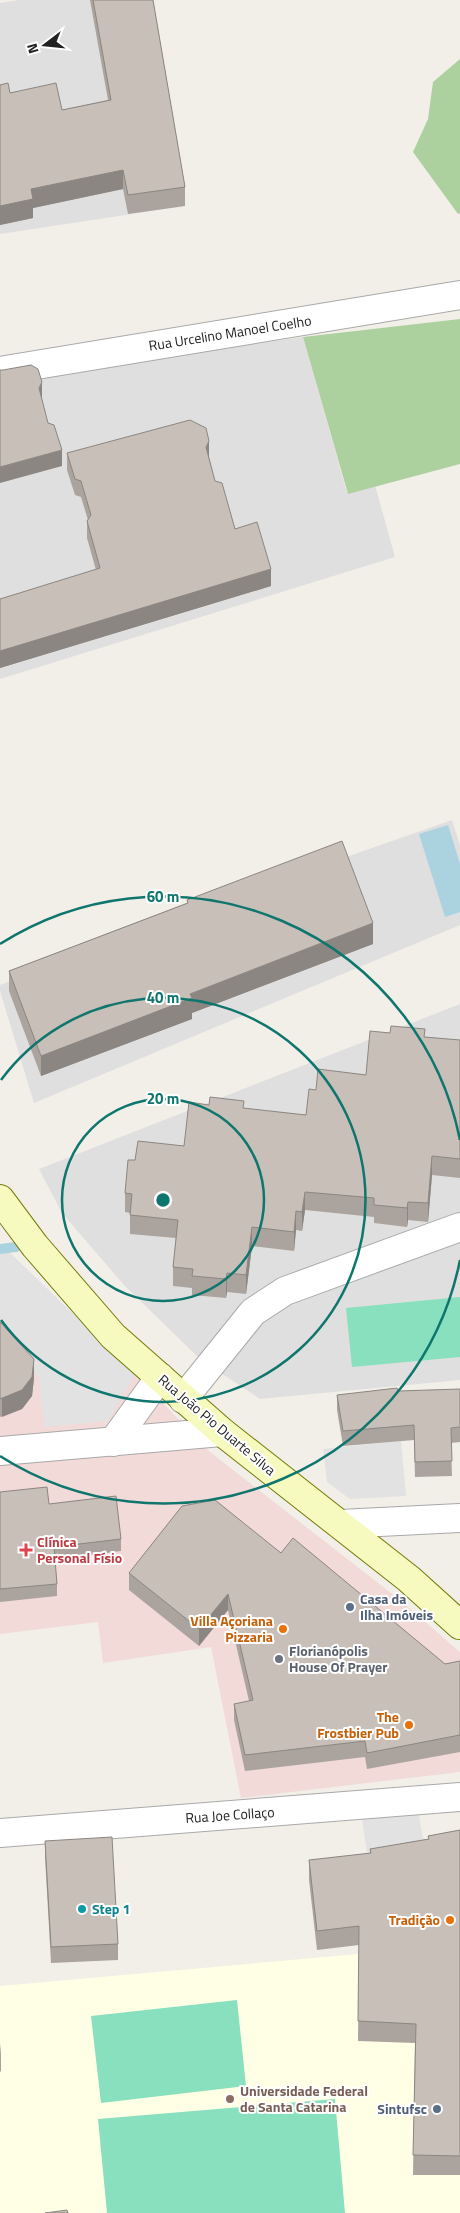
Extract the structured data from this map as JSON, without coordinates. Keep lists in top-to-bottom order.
{
  "streets": {
    "main road": ["Rua João Pio Duarte Silva"],
    "street": ["Rua Urcelino Manoel Coelho", "Rua Joe Collaço"]
  },
  "places": {
    "health": ["Clínica Personal Físio"],
    "other": [
      "Casa da Ilha Imóveis",
      "Villa Açoriana Pizzaria",
      "Florianópolis House Of Prayer",
      "The Frostbier Pub",
      "Step 1",
      "Tradição",
      "Universidade Federal de Santa Catarina",
      "Sintufsc"
    ]
  },
  "north": "left",
  "rings": ["60 m", "40 m", "20 m"]
}
